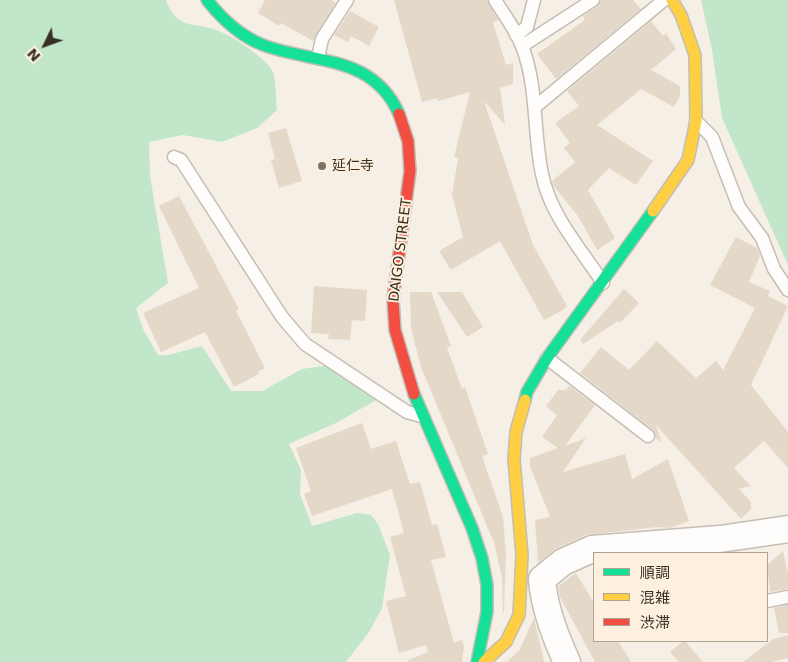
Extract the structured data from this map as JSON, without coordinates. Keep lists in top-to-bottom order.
{
  "streets": {
    "main road": ["DAIGO STREET"]
  },
  "places": ["延仁寺"],
  "legend": ["順調", "混雑", "渋滞"],
  "north": "bottom left"
}
